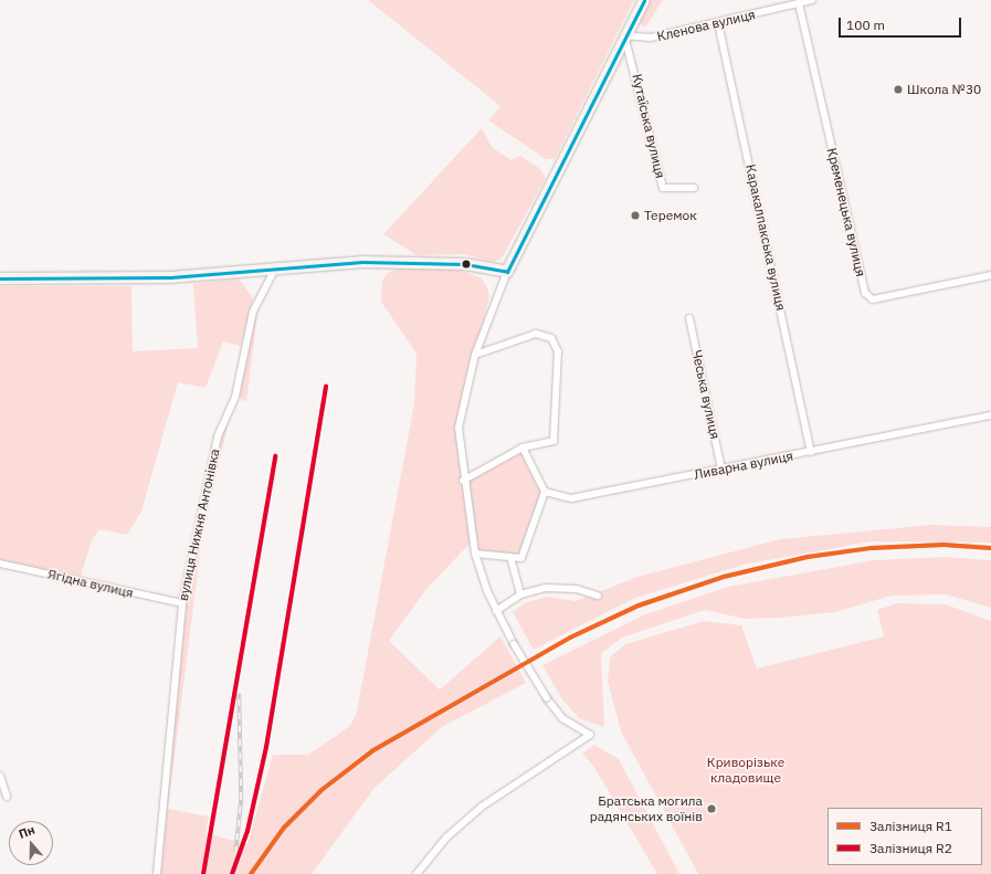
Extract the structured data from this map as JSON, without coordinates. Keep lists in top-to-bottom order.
{
  "streets": {
    "street": [
      "Кленова вулиця",
      "Кутаїська вулиця",
      "Кременецька вулиця",
      "Каракалпакська вулиця",
      "Чеська вулиця",
      "Ливарна вулиця",
      "вулиця Нижня Антонівка",
      "Ягідна вулиця"
    ]
  },
  "crossings": [
    ["Кленова вулиця", "Кутаїська вулиця"],
    ["Кленова вулиця", "Кременецька вулиця"],
    ["Кленова вулиця", "Каракалпакська вулиця"],
    ["Каракалпакська вулиця", "Ливарна вулиця"],
    ["Чеська вулиця", "Ливарна вулиця"],
    ["вулиця Нижня Антонівка", "Ягідна вулиця"]
  ],
  "parks": ["Криворізьке кладовище"],
  "places": ["Школа №30", "Теремок", "Братська могила радянських воїнів"],
  "lines": ["rail line R2", "rail line R1"],
  "legend": ["Залізниця R1", "Залізниця R2"],
  "scale_bar": "100 m",
  "north": "top"
}
